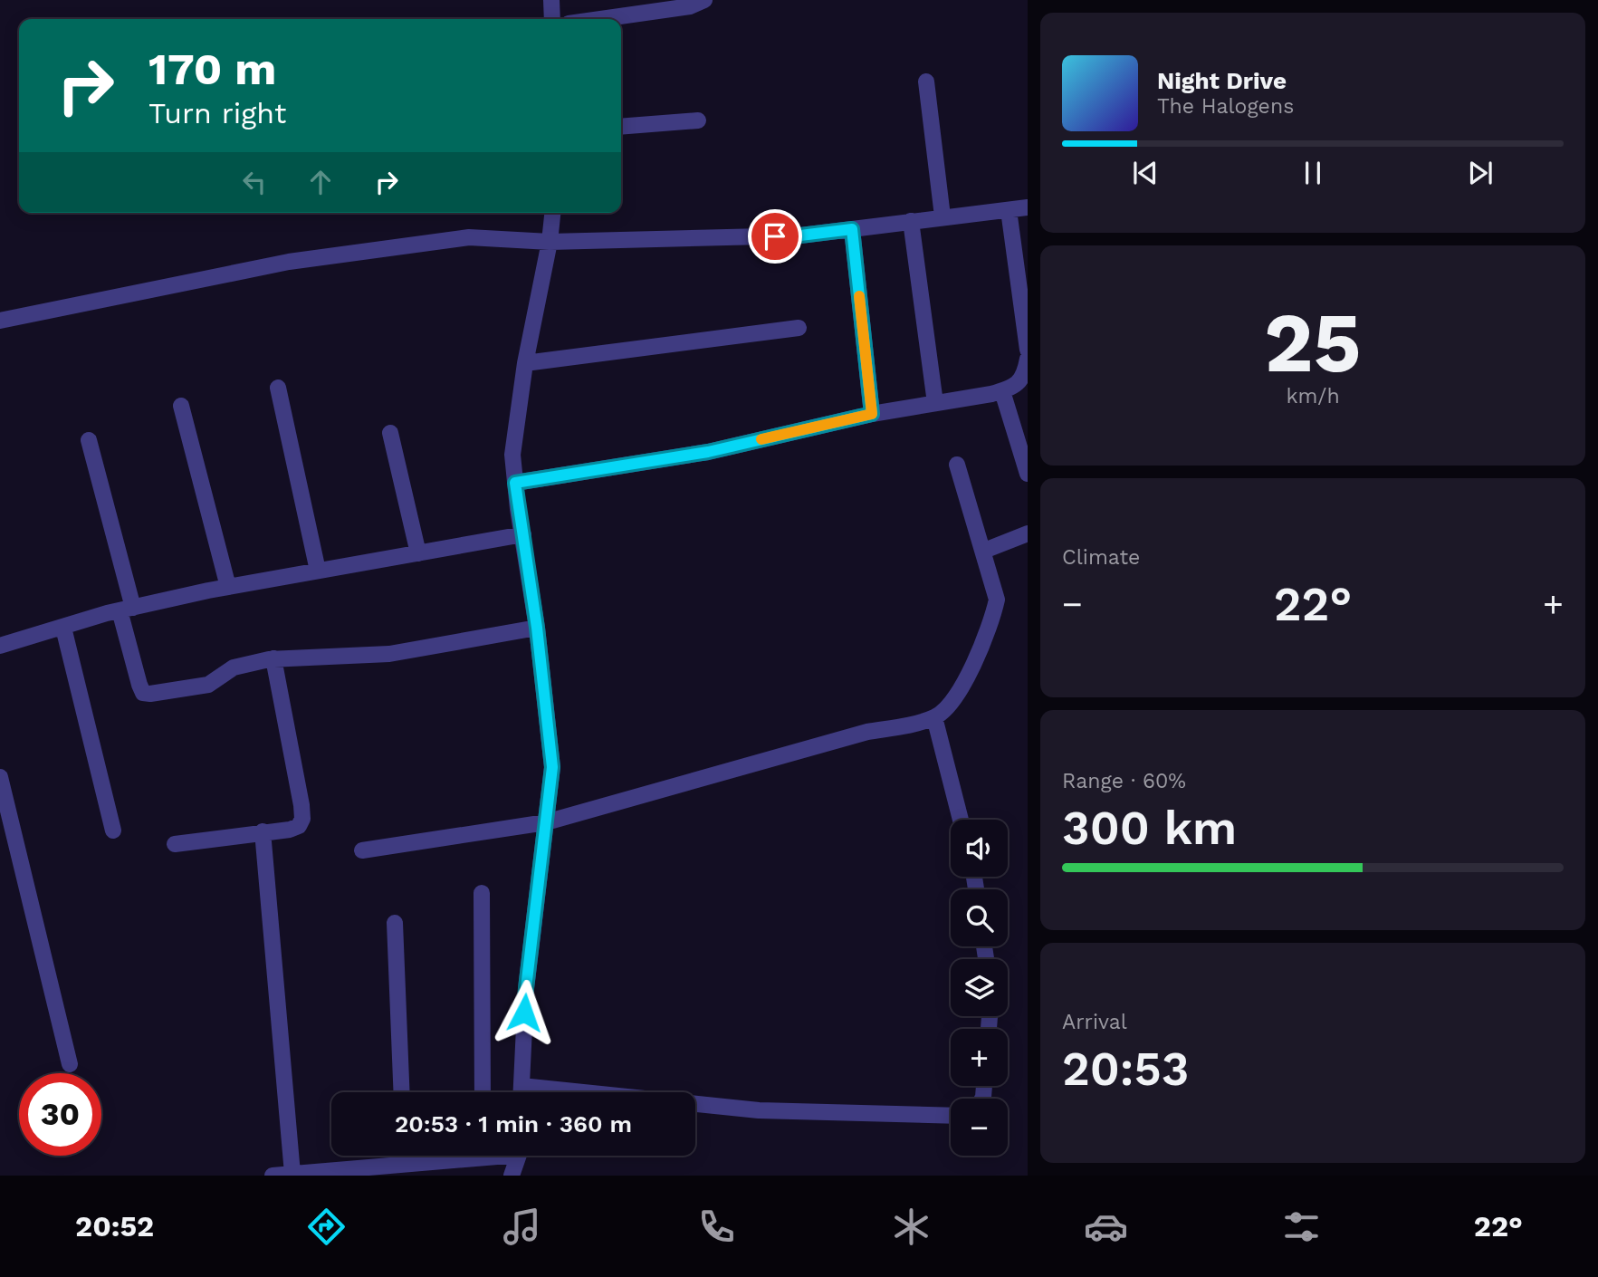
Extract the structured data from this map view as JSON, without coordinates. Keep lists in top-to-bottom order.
{
  "page": {
    "turn": ["170 m", "Turn right"],
    "song": ["Night Drive", "The Halogens"],
    "tile": [
      ["25", "km/h"],
      "Climate",
      ["Range · 60%", "300 km"],
      ["Arrival", "20:53"]
    ],
    "heat": ["−", "22°", "+"],
    "map_buttons": ["+", "−"],
    "limit": "30",
    "trip": "20:53 · 1 min · 360 m",
    "tabs": ["20:52", "22°"]
  }
}
